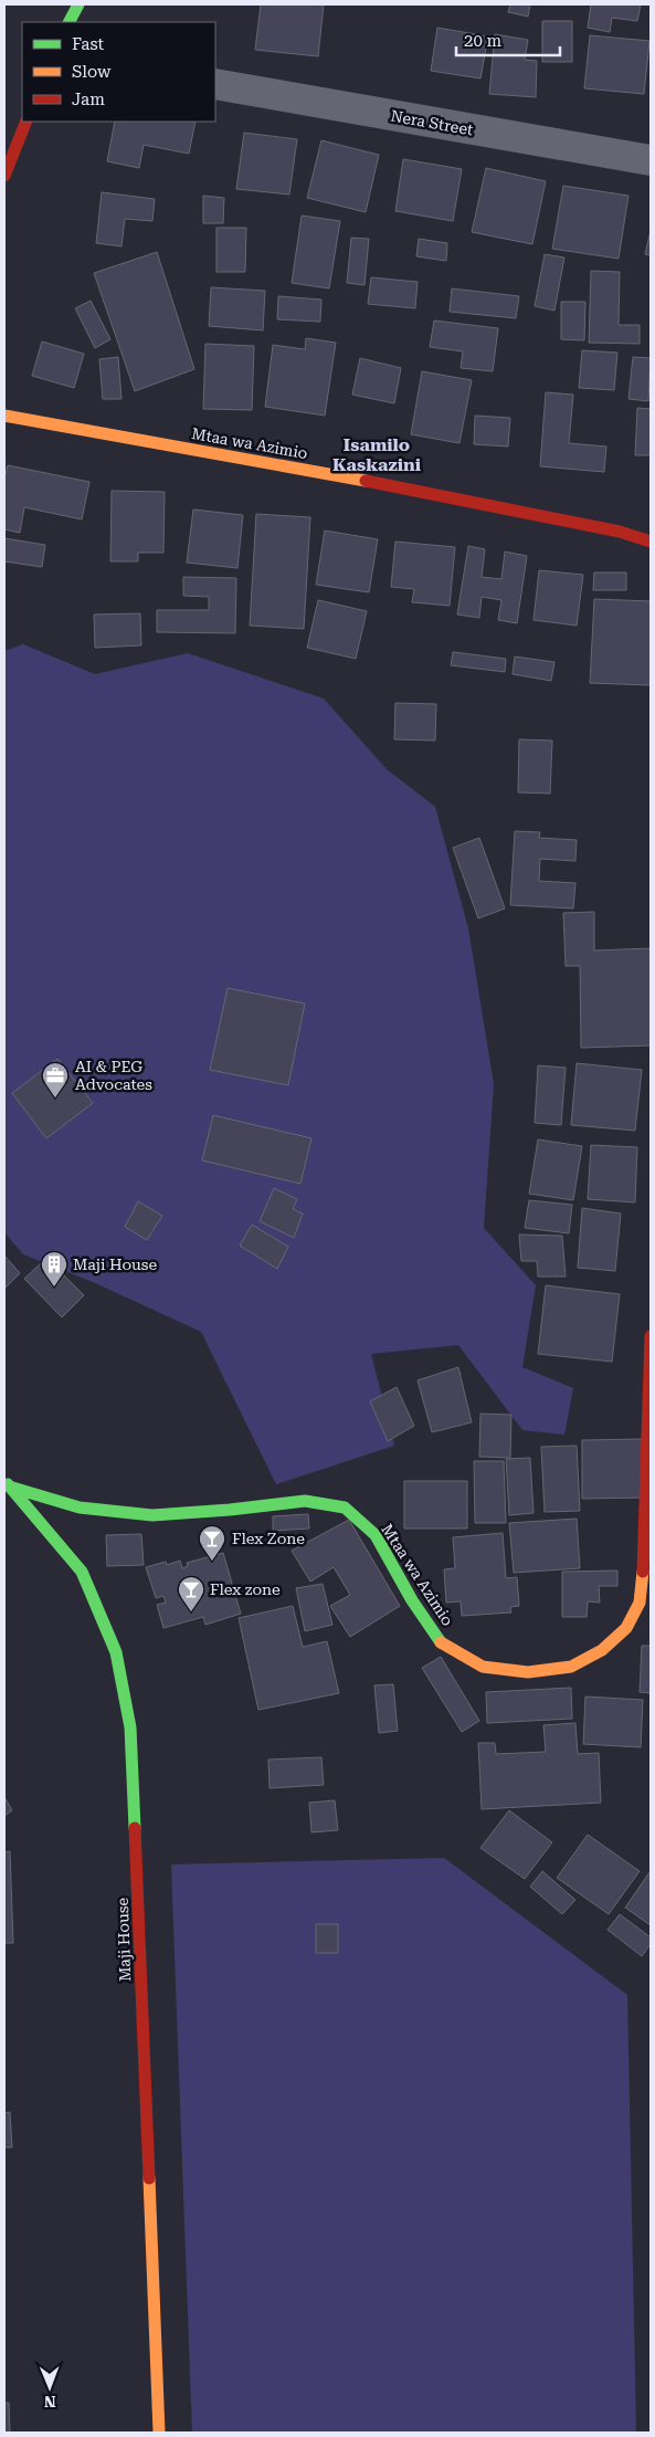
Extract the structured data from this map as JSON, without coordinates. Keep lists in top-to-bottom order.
{
  "streets": {
    "street": ["Nera Street", "Mtaa wa Azimio", "Maji House"]
  },
  "crossings": [
    ["Mtaa wa Azimio", "Maji House"]
  ],
  "districts": ["Isamilo Kaskazini"],
  "places": {
    "office": ["AI & PEG Advocates"],
    "building": ["Maji House"],
    "bar": ["Flex Zone", "Flex zone"]
  },
  "legend": ["Fast", "Slow", "Jam"],
  "scale_bar": "20 m",
  "north": "bottom"
}
